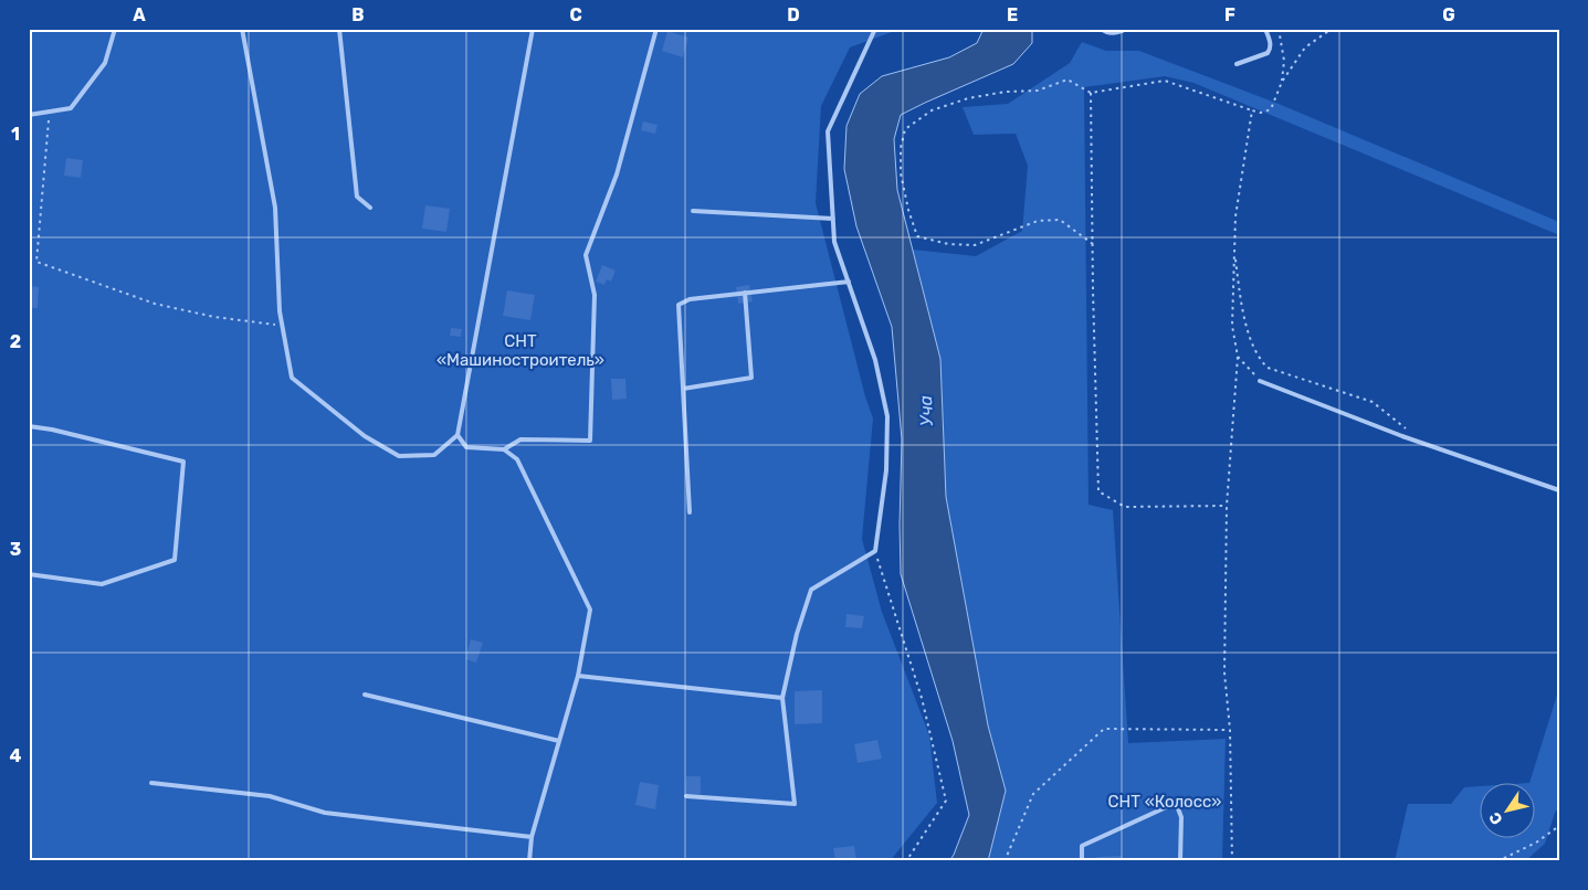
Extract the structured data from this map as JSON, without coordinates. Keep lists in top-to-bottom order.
{
  "water": ["Уча"],
  "parks": ["СНТ «Машиностроитель»", "СНТ «Колосс»"],
  "north": "bottom left",
  "grid": {
    "columns": [
      "A",
      "B",
      "C",
      "D",
      "E",
      "F",
      "G"
    ],
    "rows": [
      "1",
      "2",
      "3",
      "4"
    ]
  }
}
